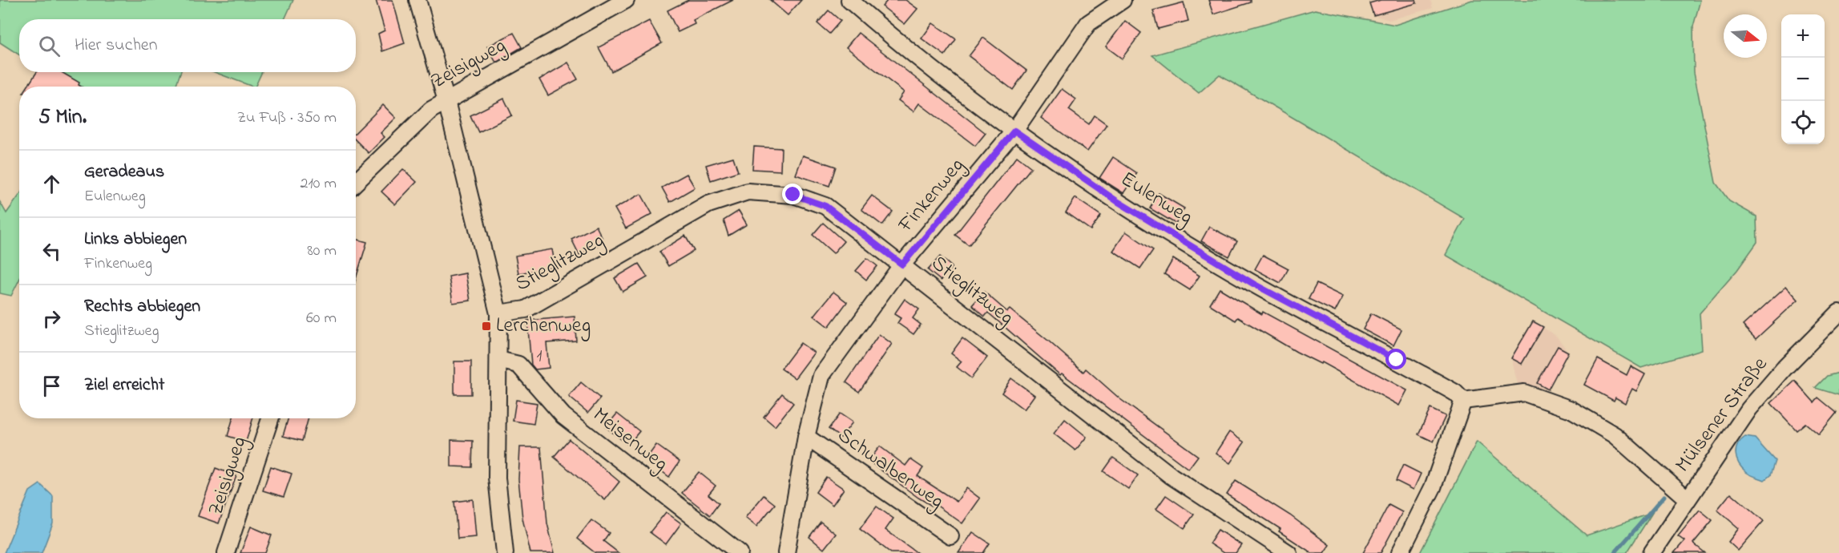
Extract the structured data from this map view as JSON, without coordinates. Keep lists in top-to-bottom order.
{
  "streets": {
    "street": [
      "Zeisigweg",
      "Finkenweg",
      "Eulenweg",
      "Stieglitzweg",
      "Mülsener Straße",
      "Meisenweg",
      "Schwalbenweg"
    ]
  },
  "crossings": [
    ["Finkenweg", "Eulenweg"],
    ["Finkenweg", "Stieglitzweg"],
    ["Finkenweg", "Schwalbenweg"]
  ],
  "places": {
    "transit": ["Lerchenweg"]
  },
  "house_numbers": ["1"],
  "north": "right",
  "page": {
    "map_buttons": ["+", "−"],
    "search": "Hier suchen",
    "heading": ["5 Min.", "Zu Fuß · 350 m"],
    "list": [
      ["Geradeaus", "Eulenweg", "210 m"],
      ["Links abbiegen", "Finkenweg", "80 m"],
      ["Rechts abbiegen", "Stieglitzweg", "60 m"],
      "Ziel erreicht"
    ]
  }
}
